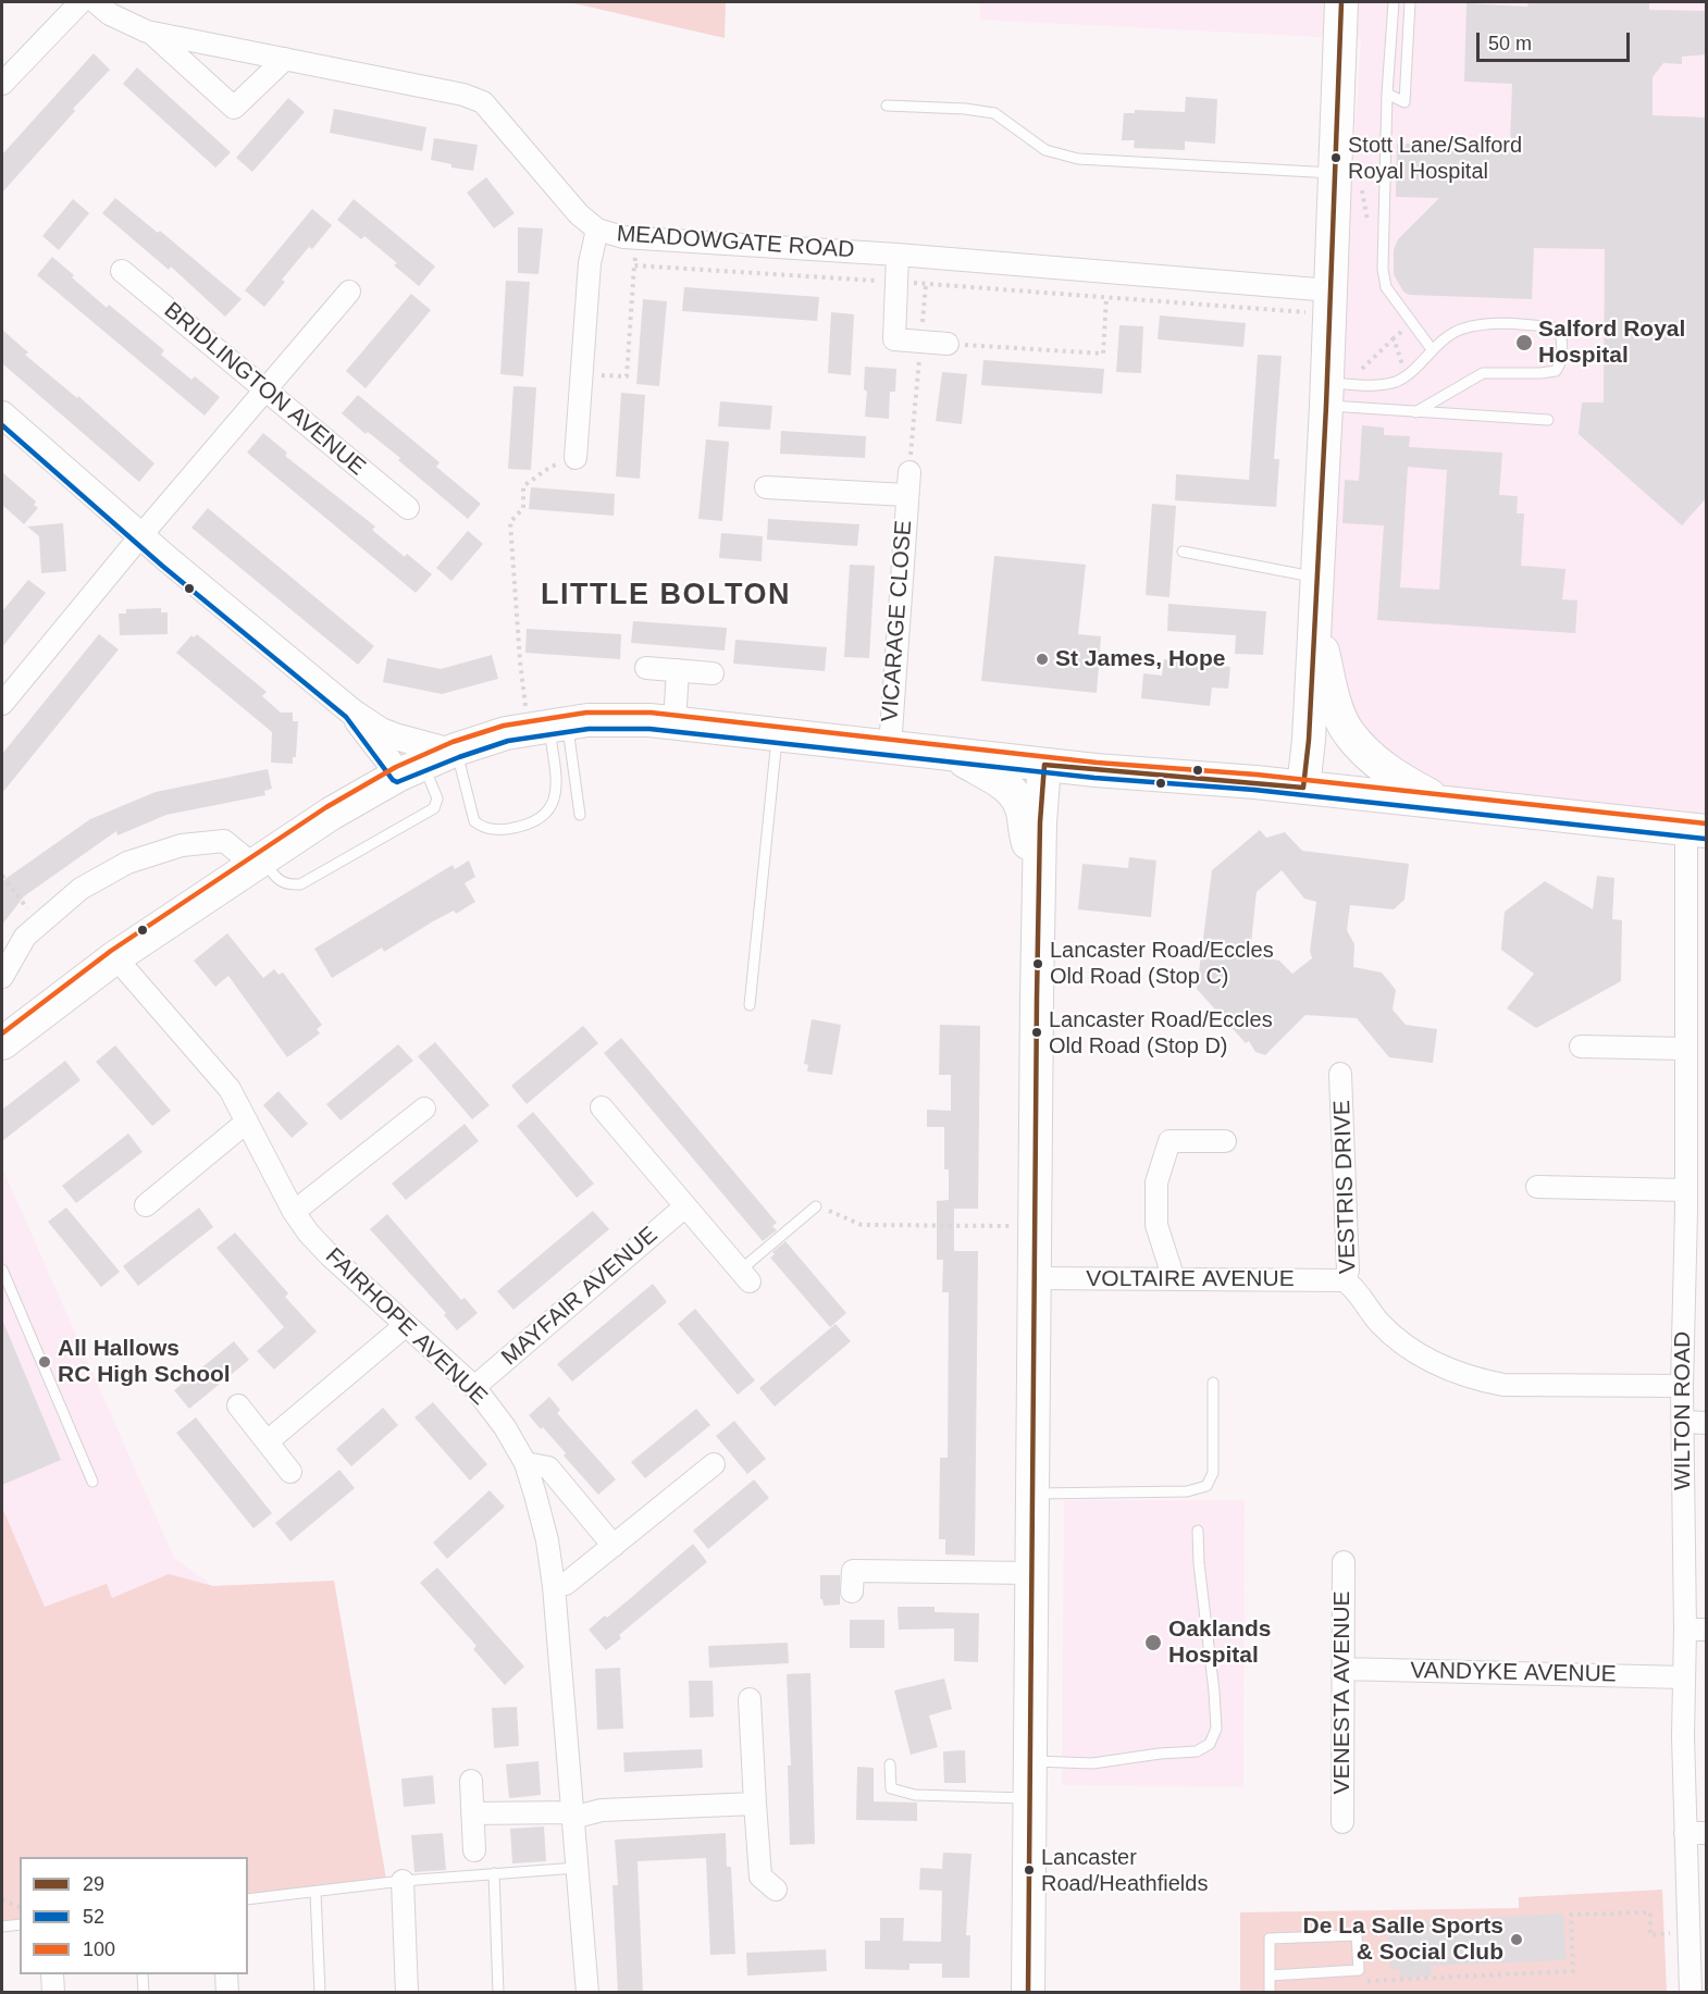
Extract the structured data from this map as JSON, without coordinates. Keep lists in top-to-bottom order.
{
  "streets": {
    "street": [
      "MEADOWGATE ROAD",
      "BRIDLINGTON AVENUE",
      "VICARAGE CLOSE",
      "VESTRIS DRIVE",
      "VOLTAIRE AVENUE",
      "MAYFAIR AVENUE",
      "FAIRHOPE AVENUE",
      "WILTON ROAD",
      "VANDYKE AVENUE",
      "VENESTA AVENUE"
    ]
  },
  "crossings": [
    ["VESTRIS DRIVE", "VOLTAIRE AVENUE"],
    ["VESTRIS DRIVE", "WILTON ROAD"],
    ["MAYFAIR AVENUE", "FAIRHOPE AVENUE"],
    ["WILTON ROAD", "VANDYKE AVENUE"],
    ["VANDYKE AVENUE", "VENESTA AVENUE"]
  ],
  "districts": ["LITTLE BOLTON"],
  "places": [
    "Stott Lane/Salford Royal Hospital",
    "Salford Royal Hospital",
    "St James, Hope",
    "Lancaster Road/Eccles Old Road (Stop C)",
    "Lancaster Road/Eccles Old Road (Stop D)",
    "All Hallows RC High School",
    "Oaklands Hospital",
    "Lancaster Road/Heathfields",
    "De La Salle Sports & Social Club"
  ],
  "lines": ["transit line 29", "transit line 52", "transit line 100"],
  "legend": ["29", "52", "100"],
  "scale_bar": "50 m"
}
